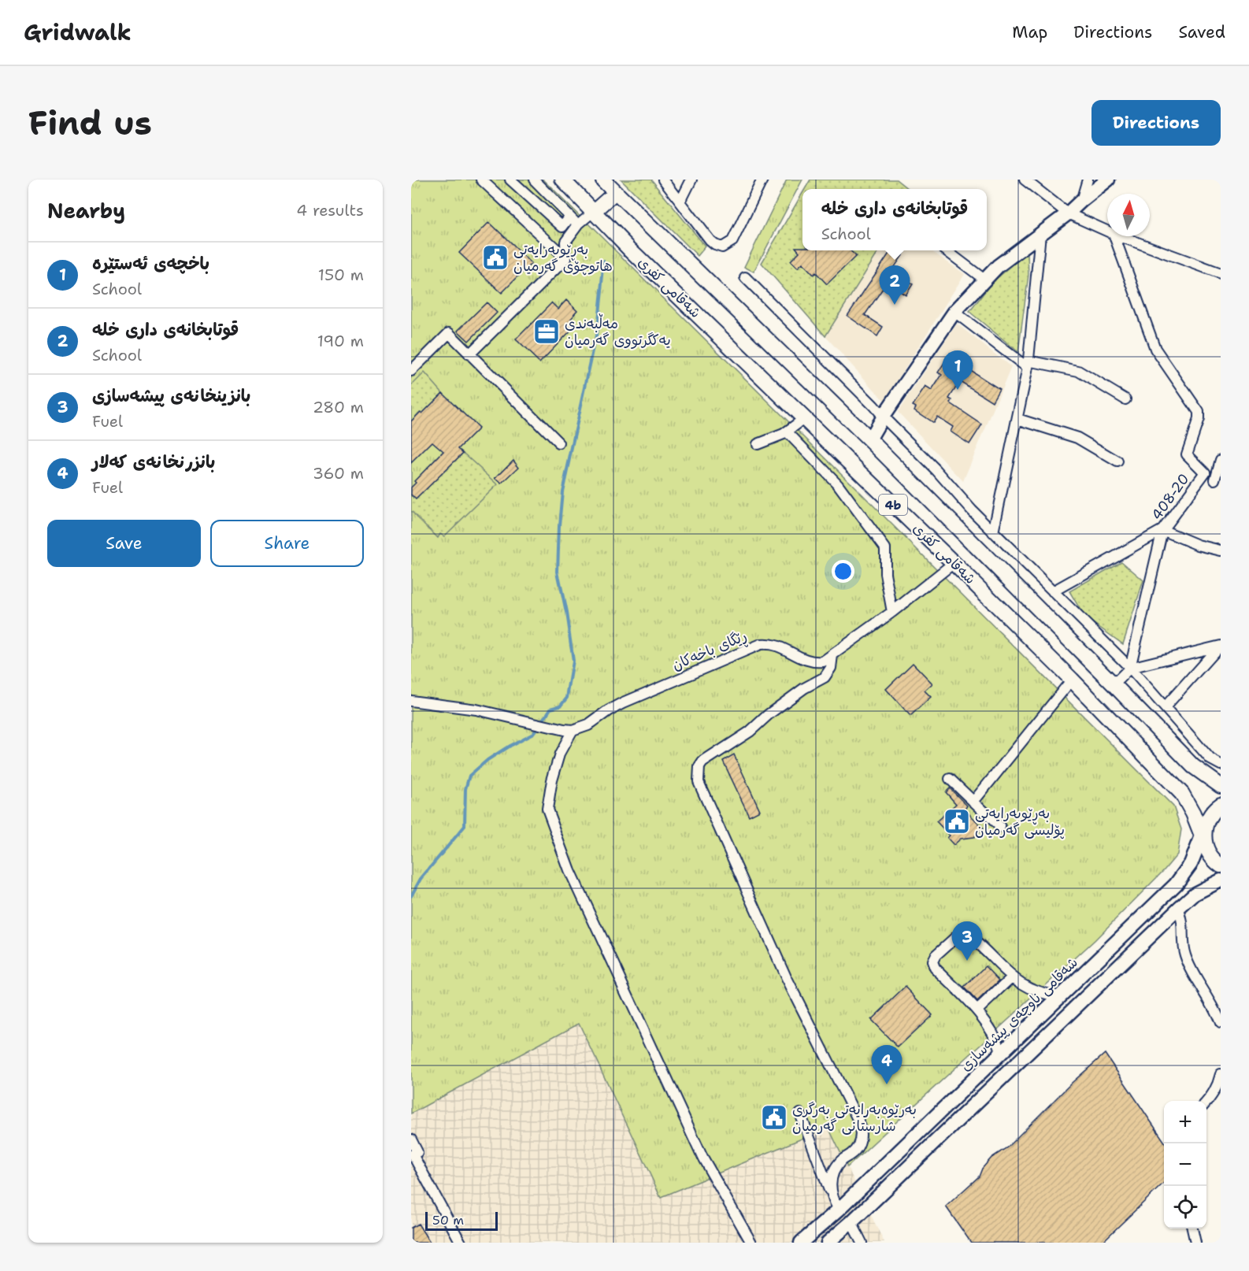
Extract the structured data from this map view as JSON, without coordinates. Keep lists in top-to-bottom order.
{
  "streets": {
    "highway": ["شەقامی کفری", "4b"],
    "main road": ["شەقامی ناوچەی پیشەسازی"],
    "street": ["408-20", "ڕێگای باخەکان"]
  },
  "crossings": [
    ["شەقامی کفری", "ڕێگای باخەکان"],
    ["شەقامی کفری", "شەقامی ناوچەی پیشەسازی"]
  ],
  "places": {
    "public building": ["بەڕێوبەرایەتی هاتوچۆی گەرمیان", "بەڕێوبەرایەتی پۆلیسی گەرمیان", "بەرێوەبەرایەتی بەرگری شارستانی گەرمیان"],
    "office": ["مەڵبەندی یەکگرتووی گەرمیان"]
  },
  "scale_bar": "50 m",
  "north": "top",
  "page": {
    "header": "Gridwalk",
    "nav": ["Map", "Directions", "Saved"],
    "buttons": [
      "Directions",
      ["Save", "Share"]
    ],
    "title": "Find us",
    "heading": ["Nearby", "4 results"],
    "popup": ["قوتابخانەی داری خلە", "School"],
    "list": [
      {
        "mark": "1",
        "name": "باخچەی ئەستێرە",
        "note": "School",
        "value": "150 m"
      },
      {
        "mark": "2",
        "name": "قوتابخانەی داری خلە",
        "note": "School",
        "value": "190 m"
      },
      {
        "mark": "3",
        "name": "بانزینخانەی پیشەسازی",
        "note": "Fuel",
        "value": "280 m"
      },
      {
        "mark": "4",
        "name": "بانزرنخانەی کەلار",
        "note": "Fuel",
        "value": "360 m"
      }
    ],
    "pins": [
      "2",
      "1",
      "3",
      "4"
    ],
    "map_buttons": ["+", "−"],
    "scale": "50 m"
  }
}
